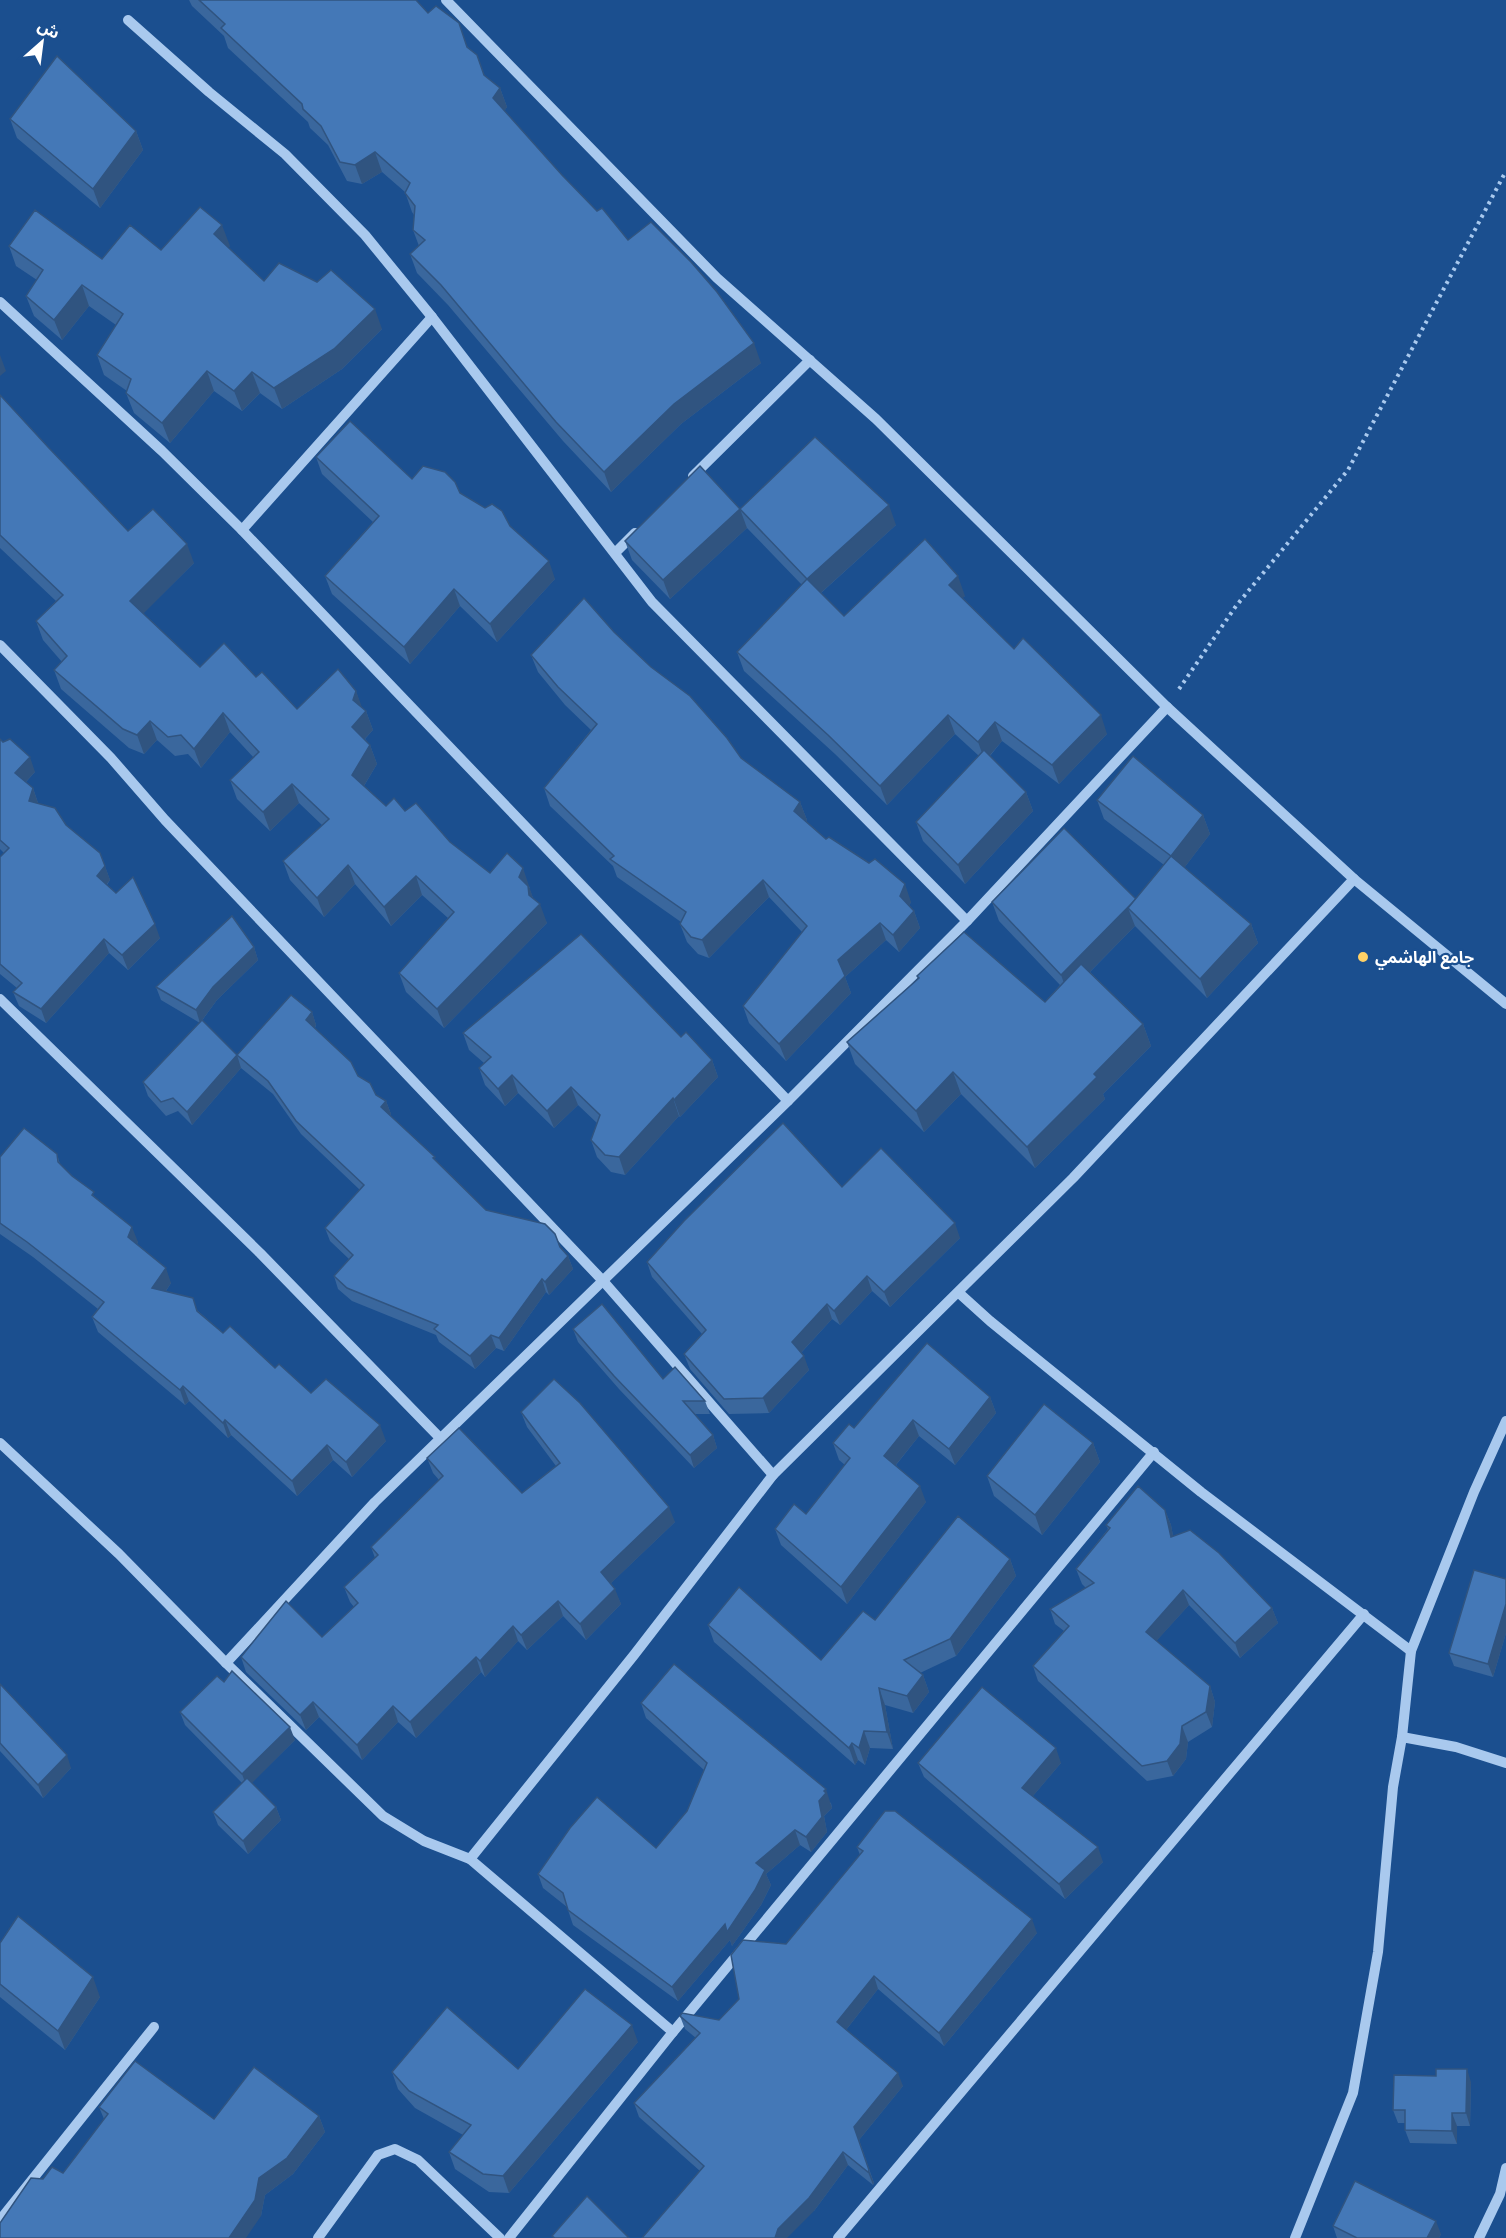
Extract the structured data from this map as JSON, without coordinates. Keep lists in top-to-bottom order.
{
  "places": ["جامع الهاشمي"],
  "north": "top right"
}
